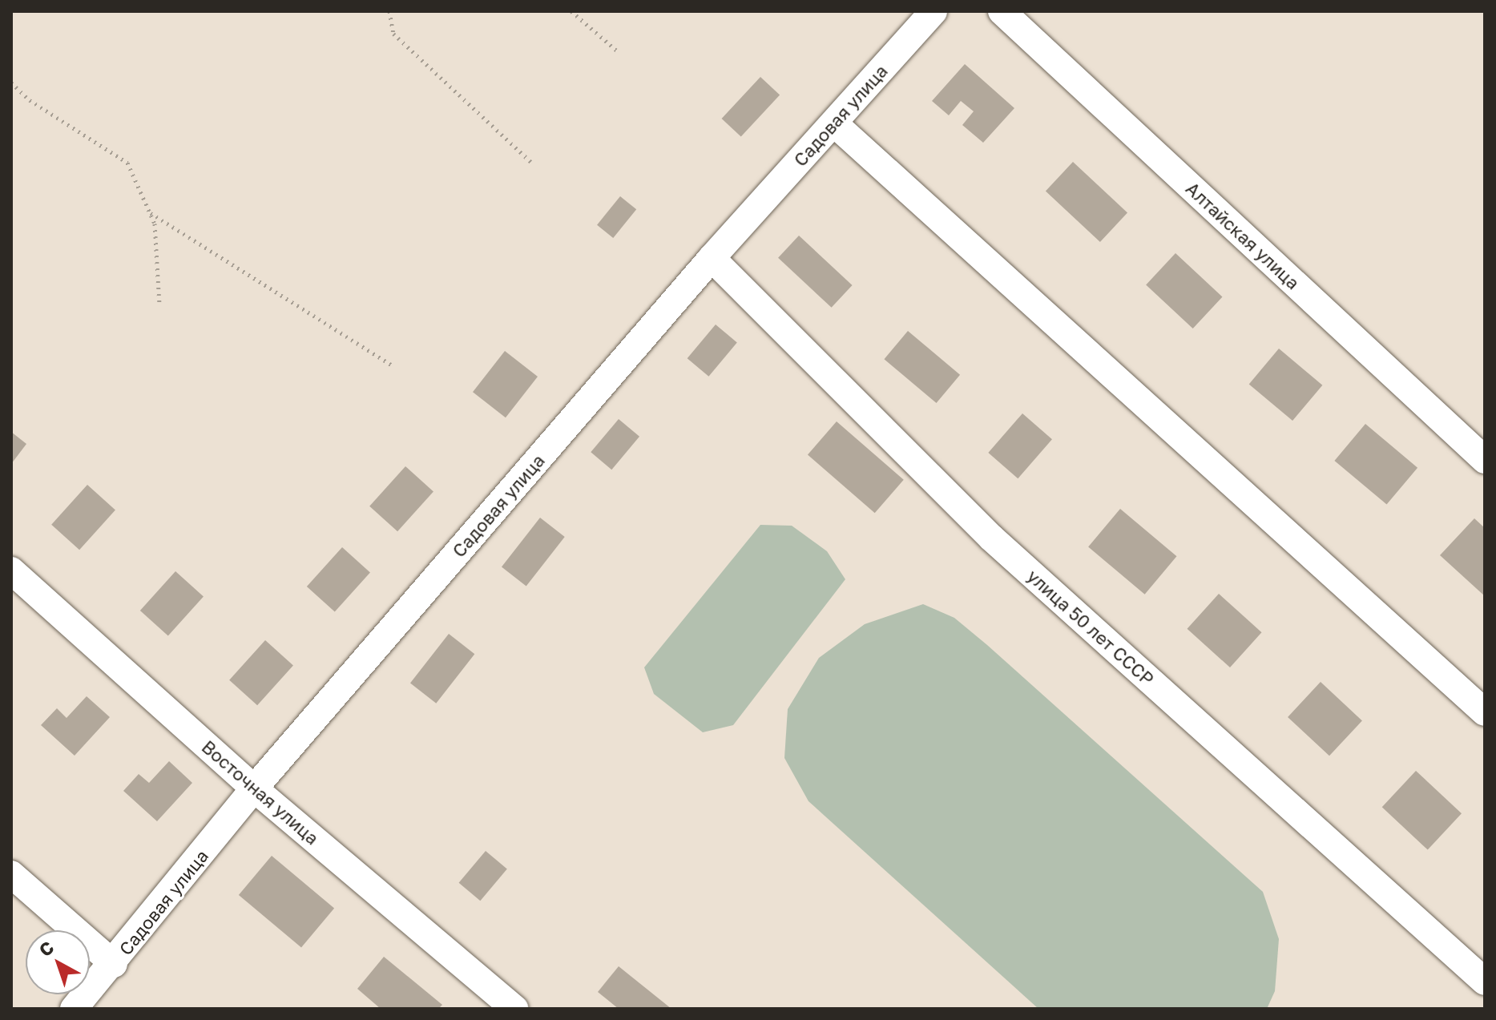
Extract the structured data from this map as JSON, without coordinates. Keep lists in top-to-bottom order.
{
  "streets": {
    "street": [
      "Садовая улица",
      "Алтайская улица",
      "улица 50 лет СССР",
      "Восточная улица"
    ]
  },
  "crossings": [
    ["Садовая улица", "улица 50 лет СССР"],
    ["Садовая улица", "Восточная улица"]
  ],
  "north": "top left"
}
